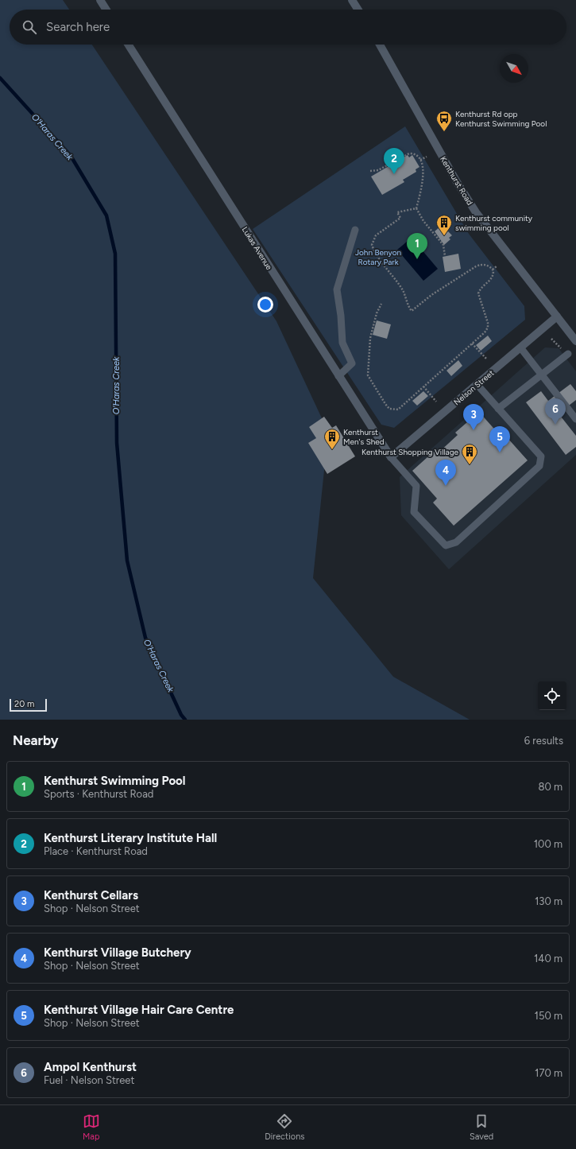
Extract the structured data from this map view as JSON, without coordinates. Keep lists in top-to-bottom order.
{
  "streets": {
    "street": ["Kenthurst Road", "Lukas Avenue", "Nelson Street"]
  },
  "crossings": [
    ["Kenthurst Road", "Nelson Street"],
    ["Lukas Avenue", "Nelson Street"]
  ],
  "water": ["O'Haras Creek"],
  "parks": ["John Benyon Rotary Park"],
  "places": {
    "bus stop": ["Kenthurst Rd opp Kenthurst Swimming Pool"],
    "building": ["Kenthurst community swimming pool", "Kenthurst Men's Shed", "Kenthurst Shopping Village"]
  },
  "scale_bar": "20 m",
  "north": "bottom right",
  "page": {
    "search": "Search here",
    "pins": [
      "2",
      "1",
      "6",
      "3",
      "5",
      "4"
    ],
    "scale": "20 m",
    "heading": ["Nearby", "6 results"],
    "list": [
      {
        "mark": "1",
        "name": "Kenthurst Swimming Pool",
        "note": "Sports · Kenthurst Road",
        "value": "80 m"
      },
      {
        "mark": "2",
        "name": "Kenthurst Literary Institute Hall",
        "note": "Place · Kenthurst Road",
        "value": "100 m"
      },
      {
        "mark": "3",
        "name": "Kenthurst Cellars",
        "note": "Shop · Nelson Street",
        "value": "130 m"
      },
      {
        "mark": "4",
        "name": "Kenthurst Village Butchery",
        "note": "Shop · Nelson Street",
        "value": "140 m"
      },
      {
        "mark": "5",
        "name": "Kenthurst Village Hair Care Centre",
        "note": "Shop · Nelson Street",
        "value": "150 m"
      },
      {
        "mark": "6",
        "name": "Ampol Kenthurst",
        "note": "Fuel · Nelson Street",
        "value": "170 m"
      }
    ],
    "nav": ["Map", "Directions", "Saved"]
  }
}
